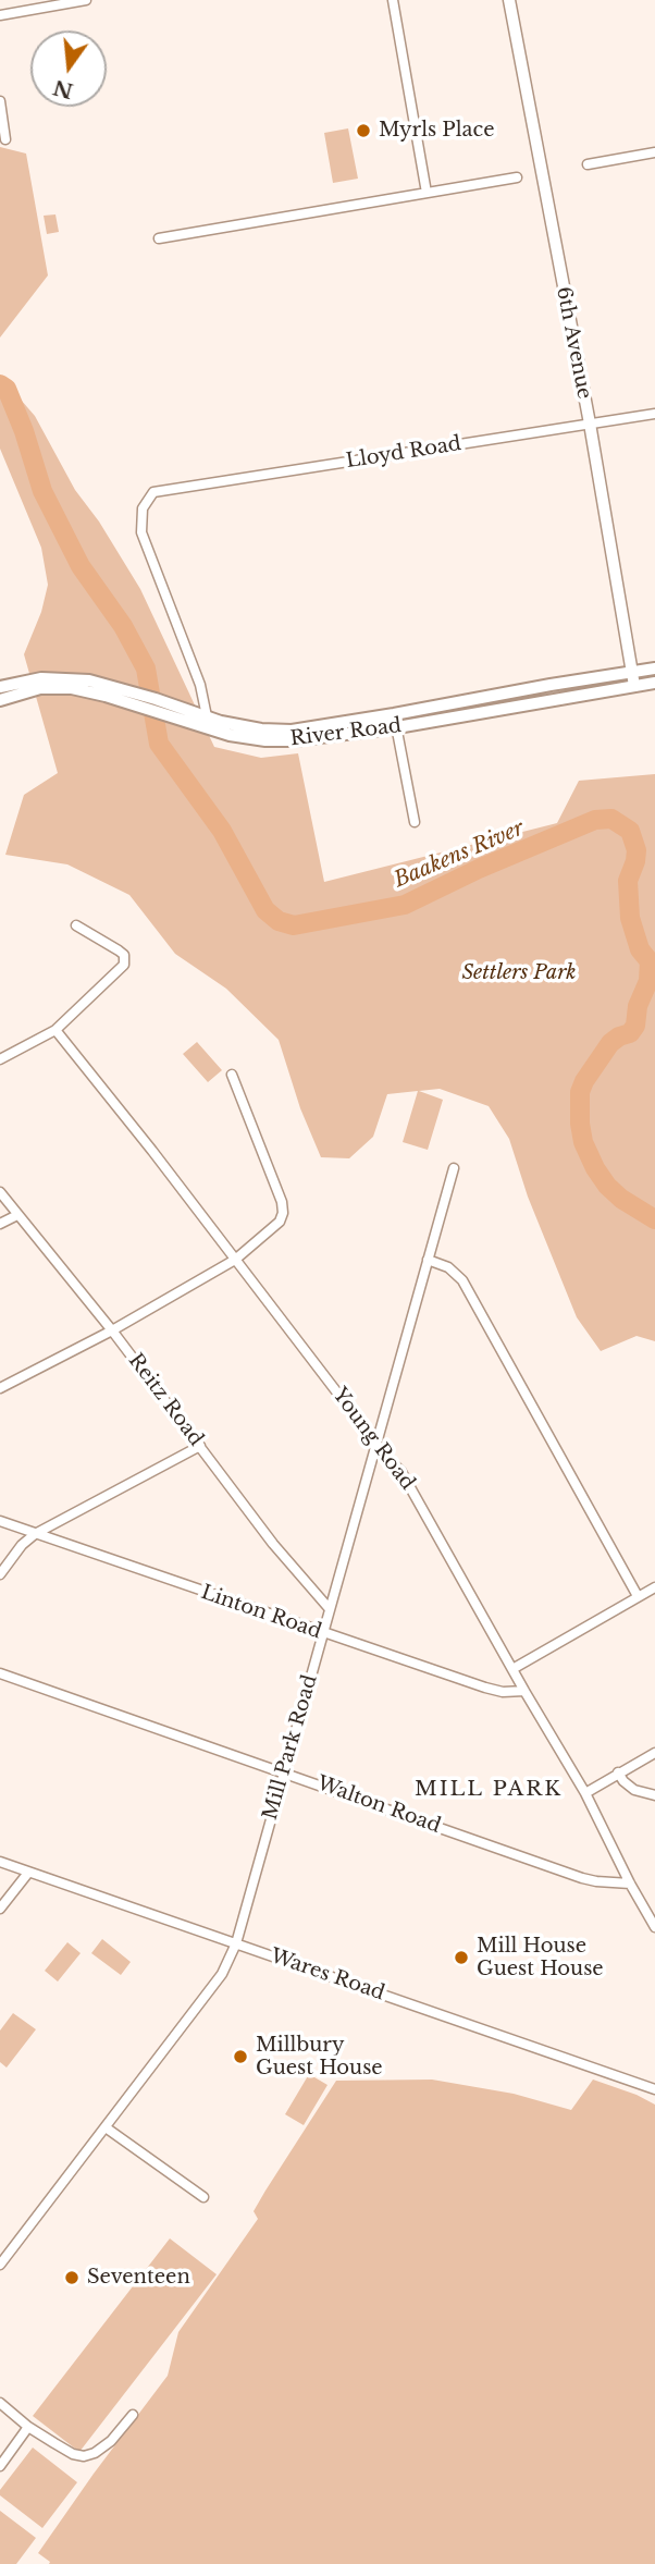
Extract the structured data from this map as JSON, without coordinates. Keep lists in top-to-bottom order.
{
  "streets": {
    "main road": ["River Road"],
    "street": [
      "6th Avenue",
      "Lloyd Road",
      "Reitz Road",
      "Young Road",
      "Linton Road",
      "Mill Park Road",
      "Walton Road",
      "Wares Road"
    ]
  },
  "crossings": [
    ["6th Avenue", "Lloyd Road"],
    ["6th Avenue", "River Road"],
    ["Lloyd Road", "River Road"],
    ["Reitz Road", "Mill Park Road"],
    ["Young Road", "Linton Road"],
    ["Young Road", "Mill Park Road"],
    ["Young Road", "Walton Road"],
    ["Linton Road", "Mill Park Road"],
    ["Mill Park Road", "Walton Road"],
    ["Mill Park Road", "Wares Road"]
  ],
  "districts": ["MILL PARK"],
  "water": ["Baakens River"],
  "parks": ["Settlers Park"],
  "places": [
    "Myrls Place",
    "Mill House Guest House",
    "Millbury Guest House",
    "Seventeen"
  ],
  "north": "bottom"
}
